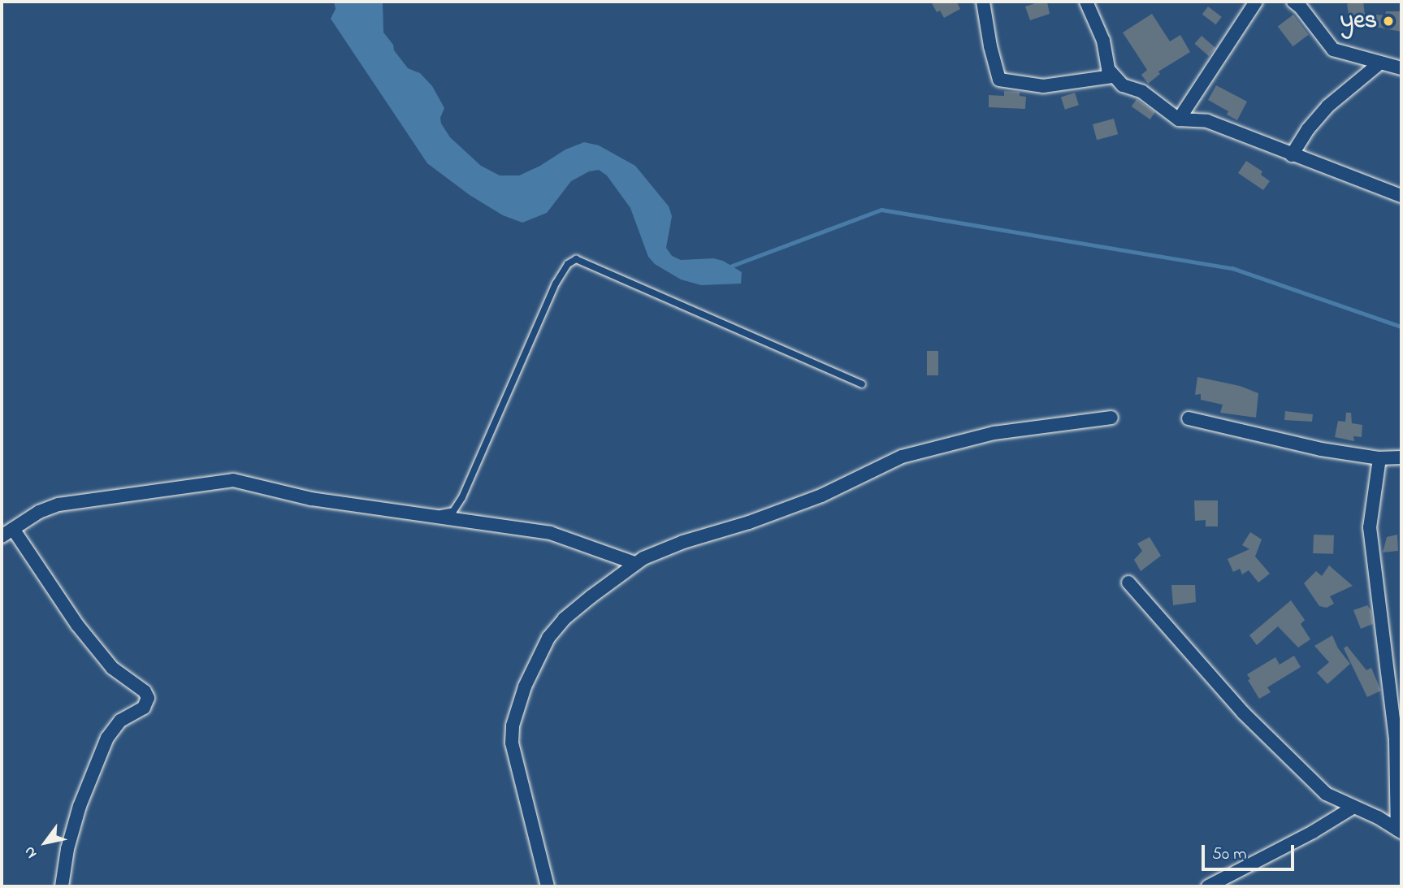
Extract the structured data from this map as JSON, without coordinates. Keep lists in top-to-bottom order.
{
  "places": ["yes"],
  "scale_bar": "50 m",
  "north": "bottom left"
}
